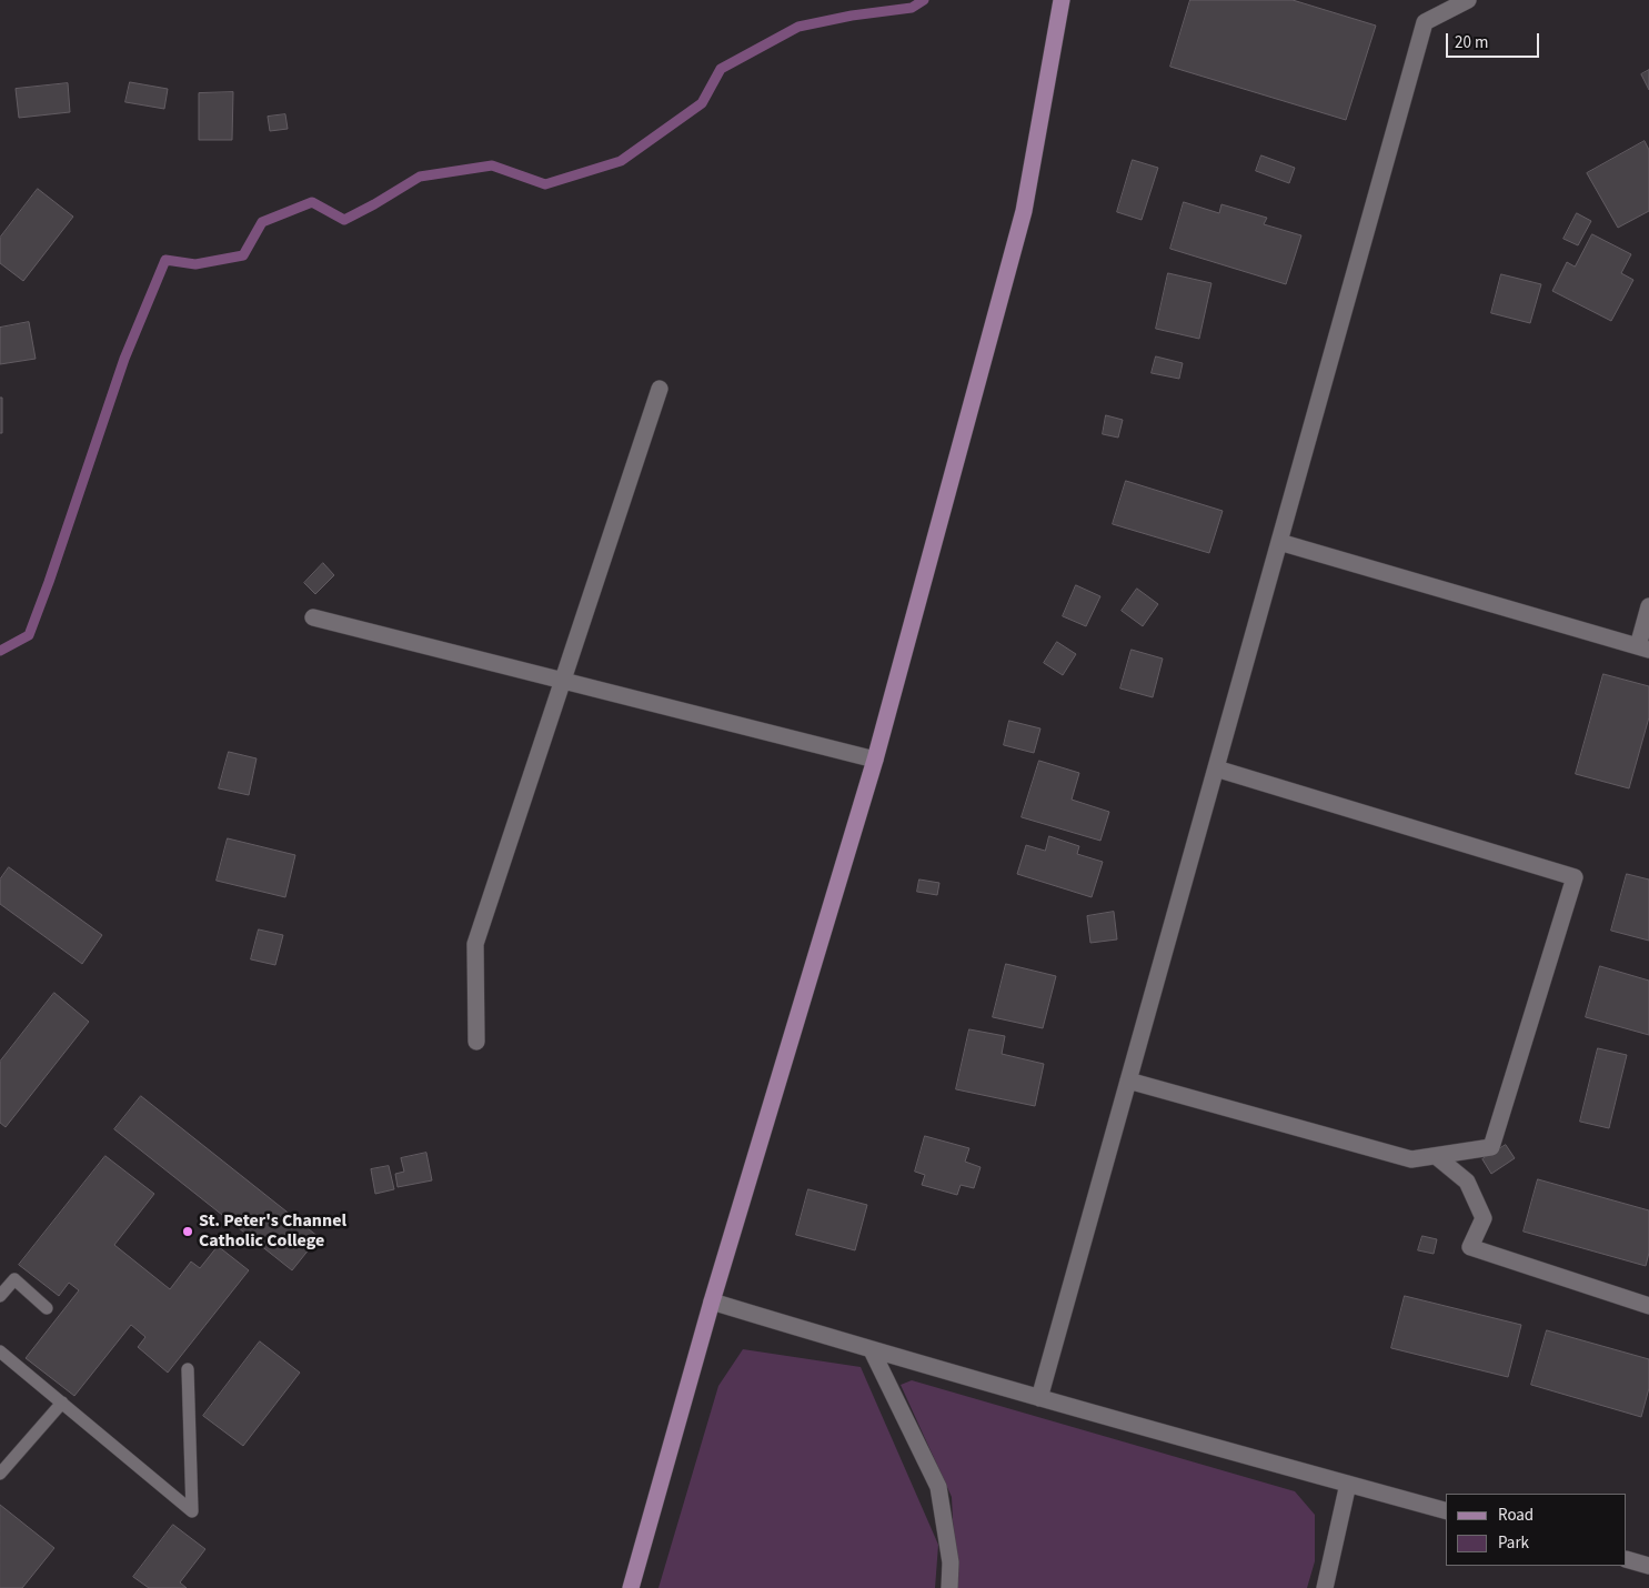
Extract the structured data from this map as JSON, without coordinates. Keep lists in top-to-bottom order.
{
  "places": ["St. Peter's Channel Catholic College"],
  "legend": ["Road", "Park"],
  "scale_bar": "20 m"
}
